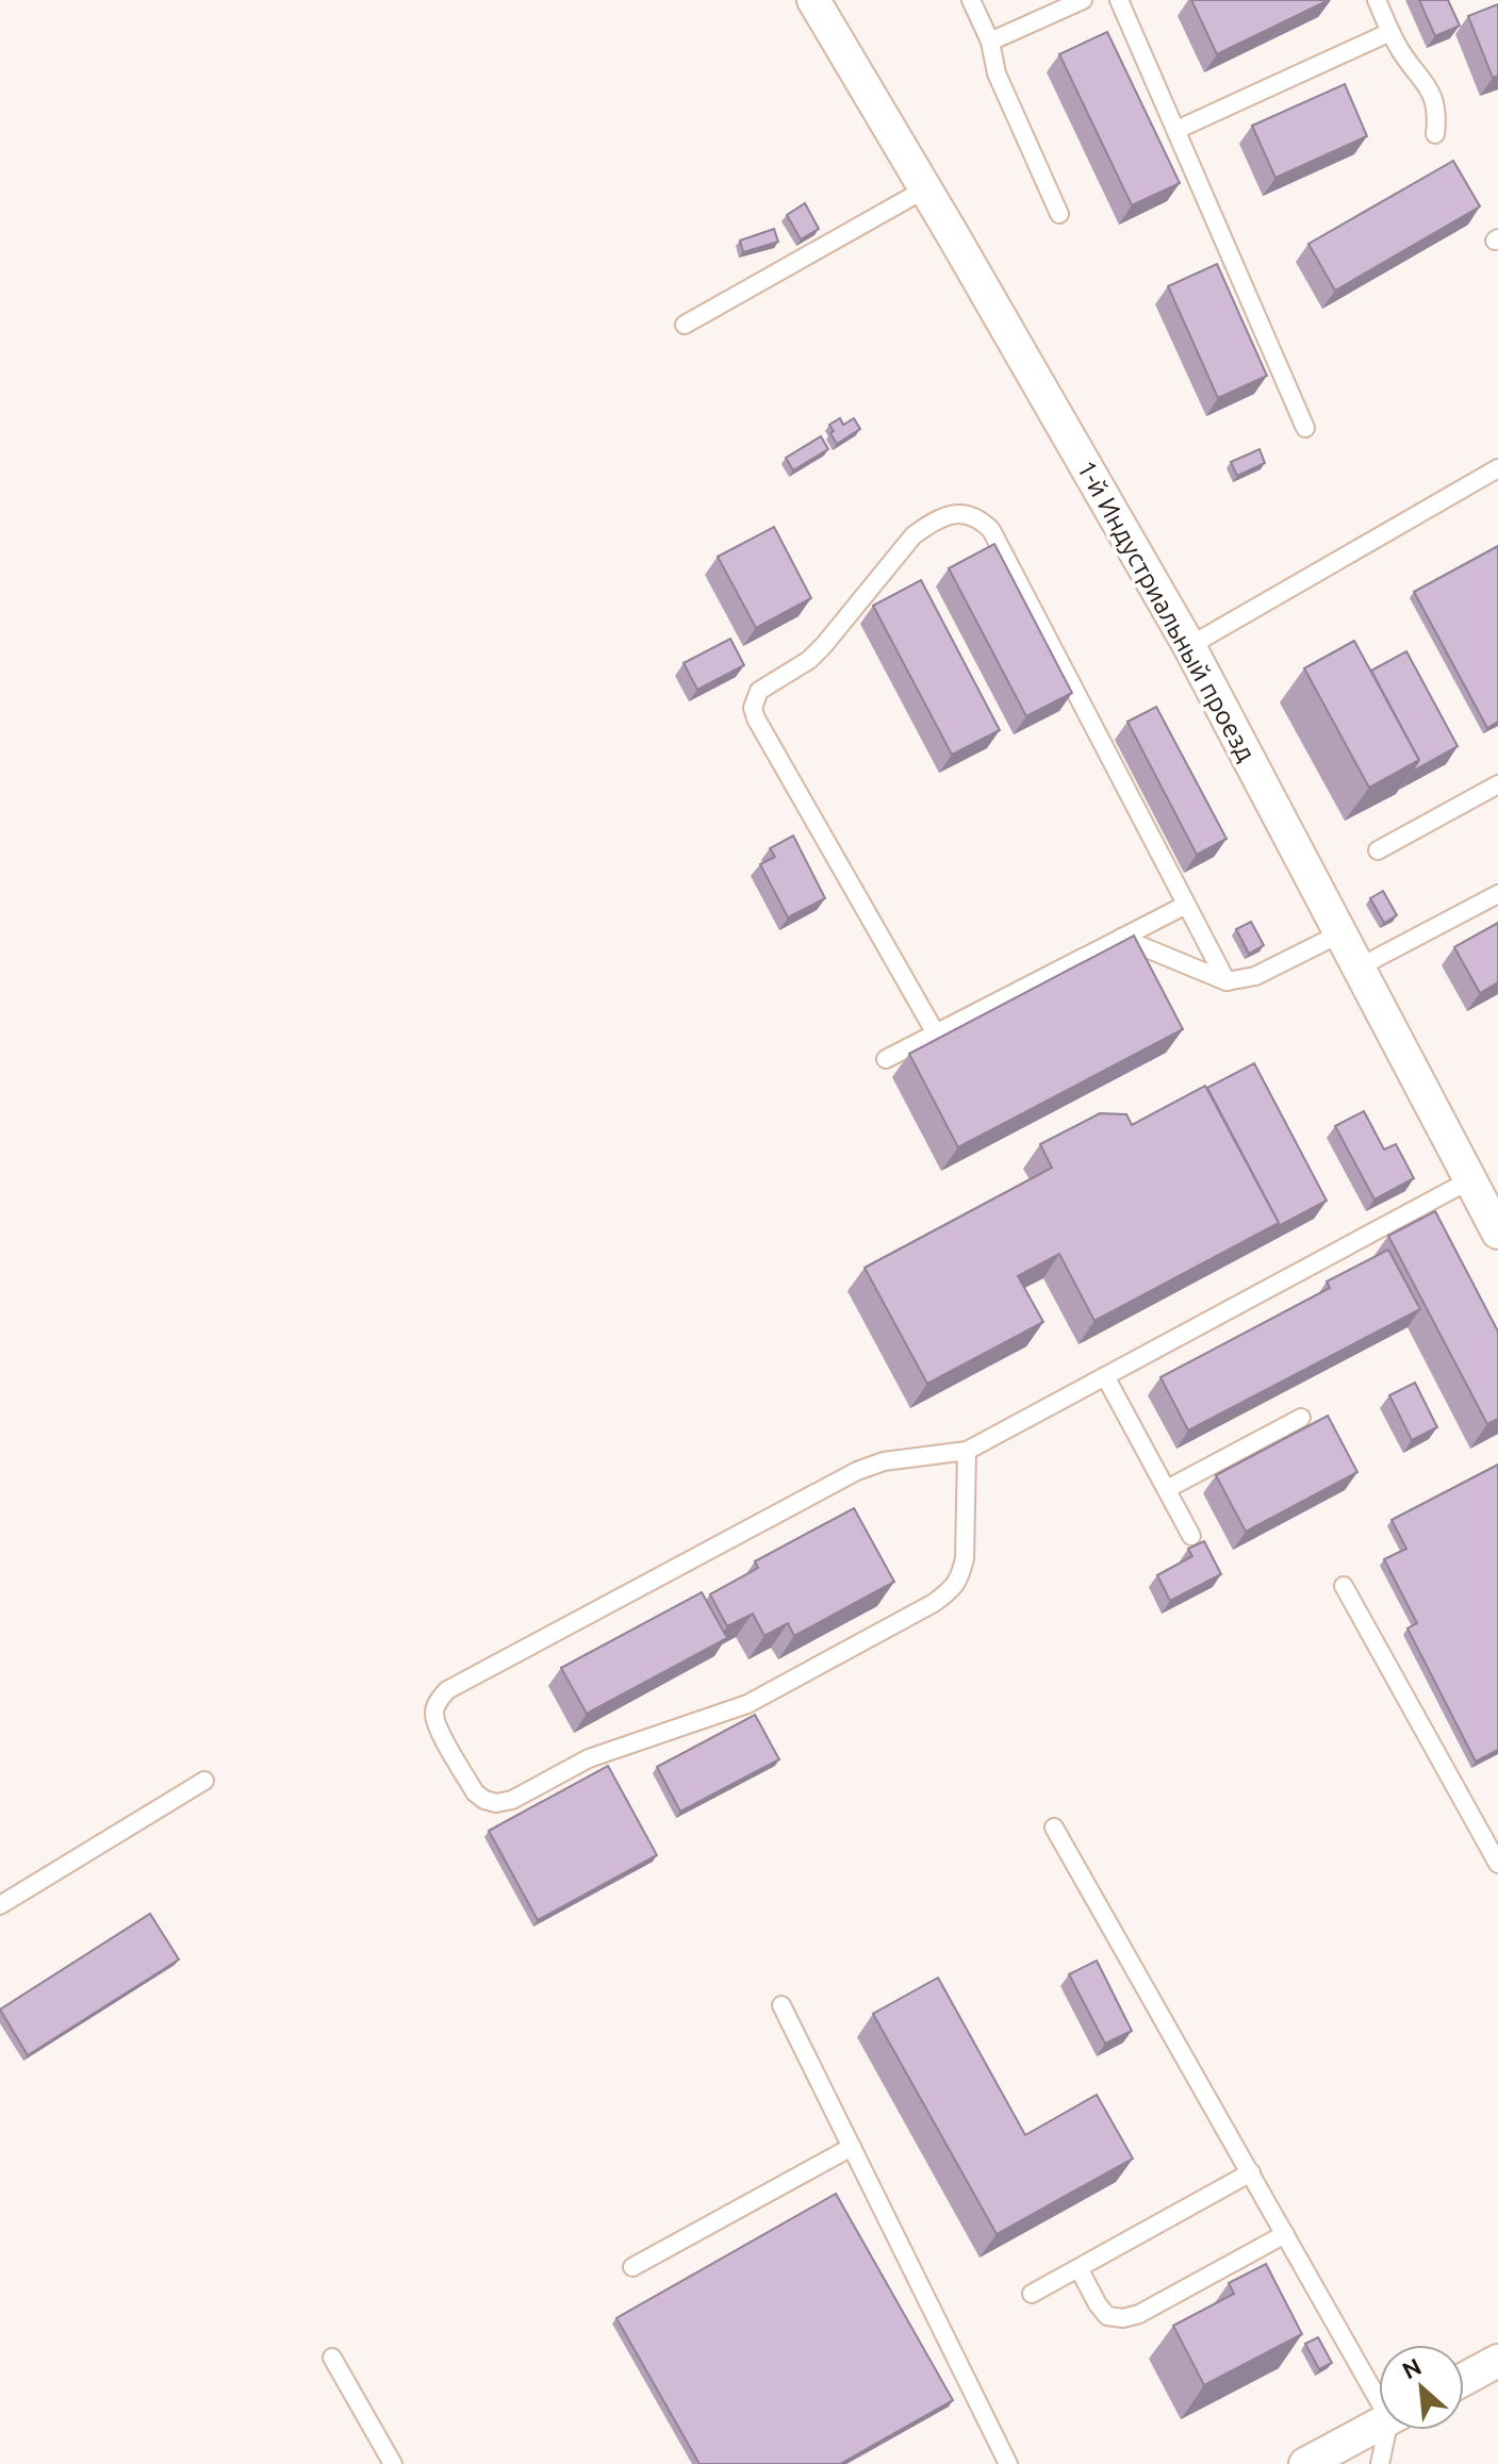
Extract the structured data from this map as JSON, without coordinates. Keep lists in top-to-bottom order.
{
  "streets": {
    "street": ["1-й Индустриальный проезд"]
  },
  "north": "top left"
}
